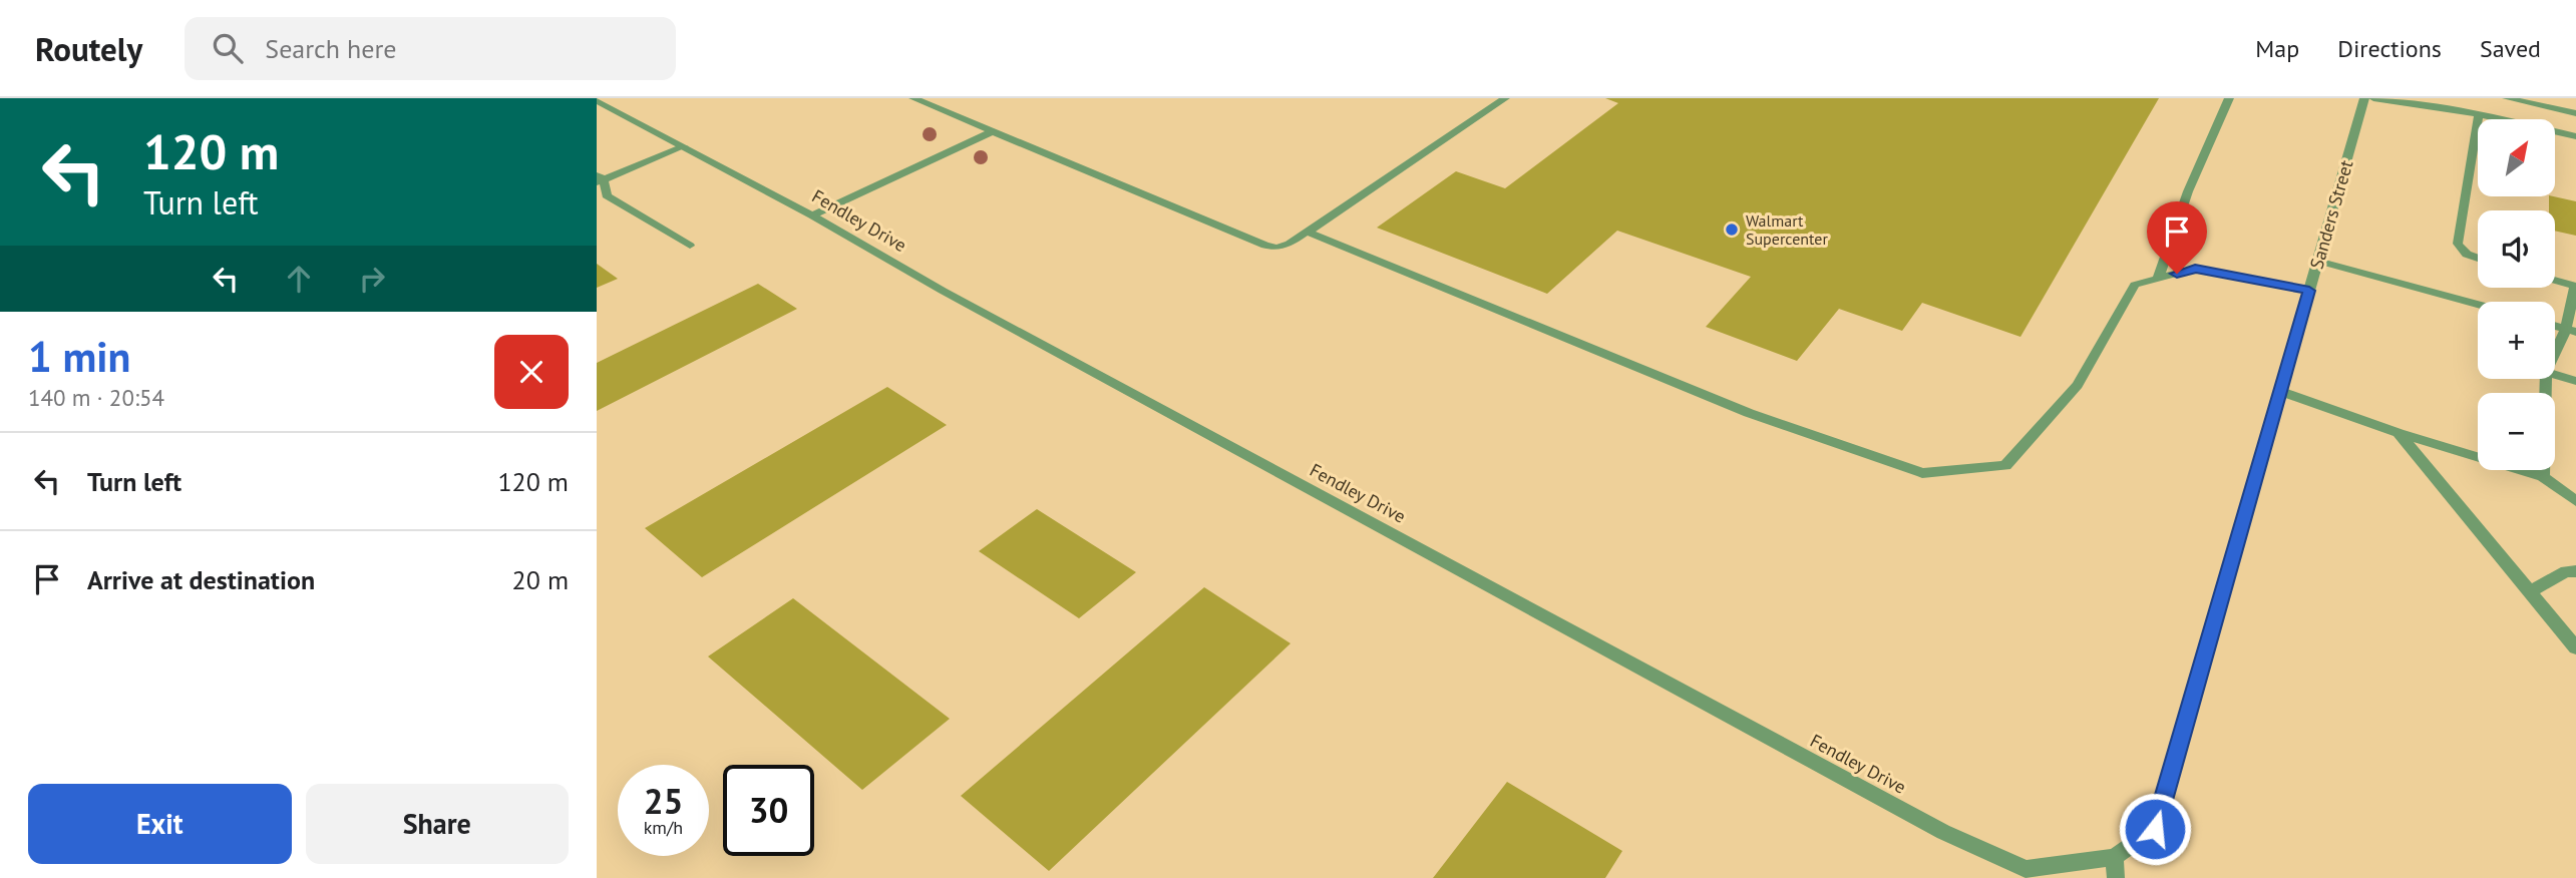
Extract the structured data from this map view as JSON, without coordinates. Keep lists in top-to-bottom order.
{
  "streets": {
    "street": ["Sanders Street", "Fendley Drive"]
  },
  "crossings": [
    ["Sanders Street", "Fendley Drive"]
  ],
  "places": ["Walmart Supercenter"],
  "north": "top right",
  "page": {
    "header": "Routely",
    "search": "Search here",
    "nav": ["Map", "Directions", "Saved"],
    "turn": ["120 m", "Turn left"],
    "map_buttons": ["+", "−"],
    "heading": ["1 min", "140 m · 20:54"],
    "list": [
      {
        "name": "Turn left",
        "value": "120 m"
      },
      {
        "name": "Arrive at destination",
        "value": "20 m"
      }
    ],
    "speed": "25 km/h",
    "limit": "30",
    "buttons": ["Exit", "Share"]
  }
}
